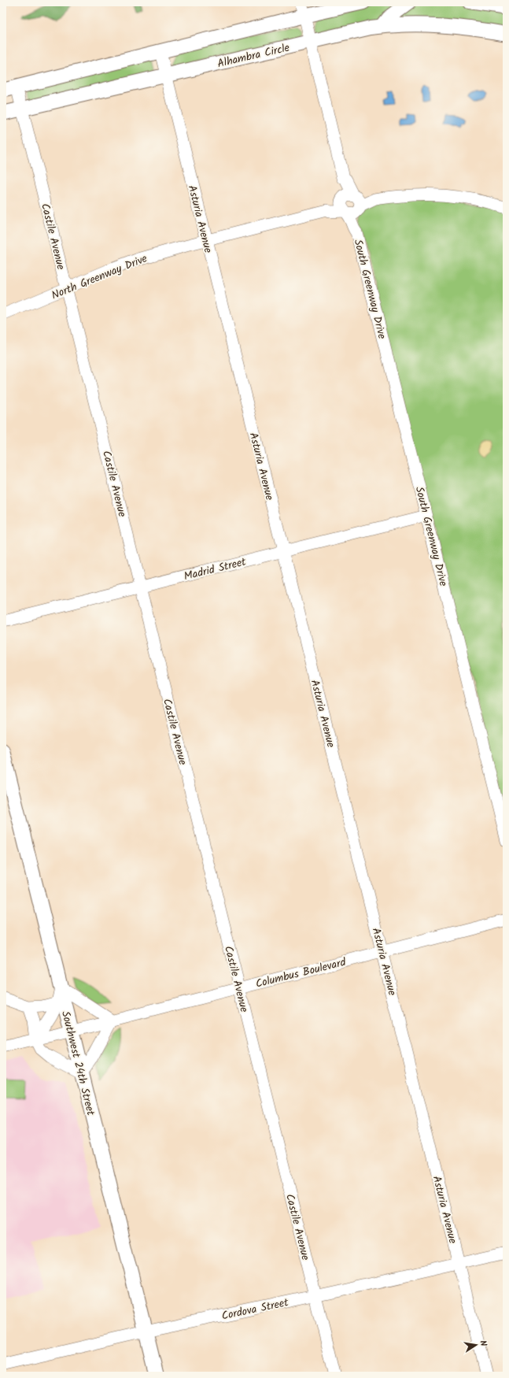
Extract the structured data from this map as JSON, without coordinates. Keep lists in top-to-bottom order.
{
  "streets": {
    "street": [
      "Alhambra Circle",
      "Asturia Avenue",
      "Castile Avenue",
      "North Greenway Drive",
      "South Greenway Drive",
      "Madrid Street",
      "Columbus Boulevard",
      "Southwest 24th Street",
      "Cordova Street"
    ]
  },
  "crossings": [
    ["Alhambra Circle", "Asturia Avenue"],
    ["Alhambra Circle", "Castile Avenue"],
    ["Alhambra Circle", "South Greenway Drive"],
    ["Asturia Avenue", "North Greenway Drive"],
    ["Asturia Avenue", "Madrid Street"],
    ["Asturia Avenue", "Columbus Boulevard"],
    ["Asturia Avenue", "Cordova Street"],
    ["Castile Avenue", "North Greenway Drive"],
    ["Castile Avenue", "Madrid Street"],
    ["Castile Avenue", "Columbus Boulevard"],
    ["Castile Avenue", "Cordova Street"],
    ["North Greenway Drive", "South Greenway Drive"],
    ["South Greenway Drive", "Madrid Street"],
    ["Columbus Boulevard", "Southwest 24th Street"],
    ["Southwest 24th Street", "Cordova Street"]
  ],
  "north": "right"
}
